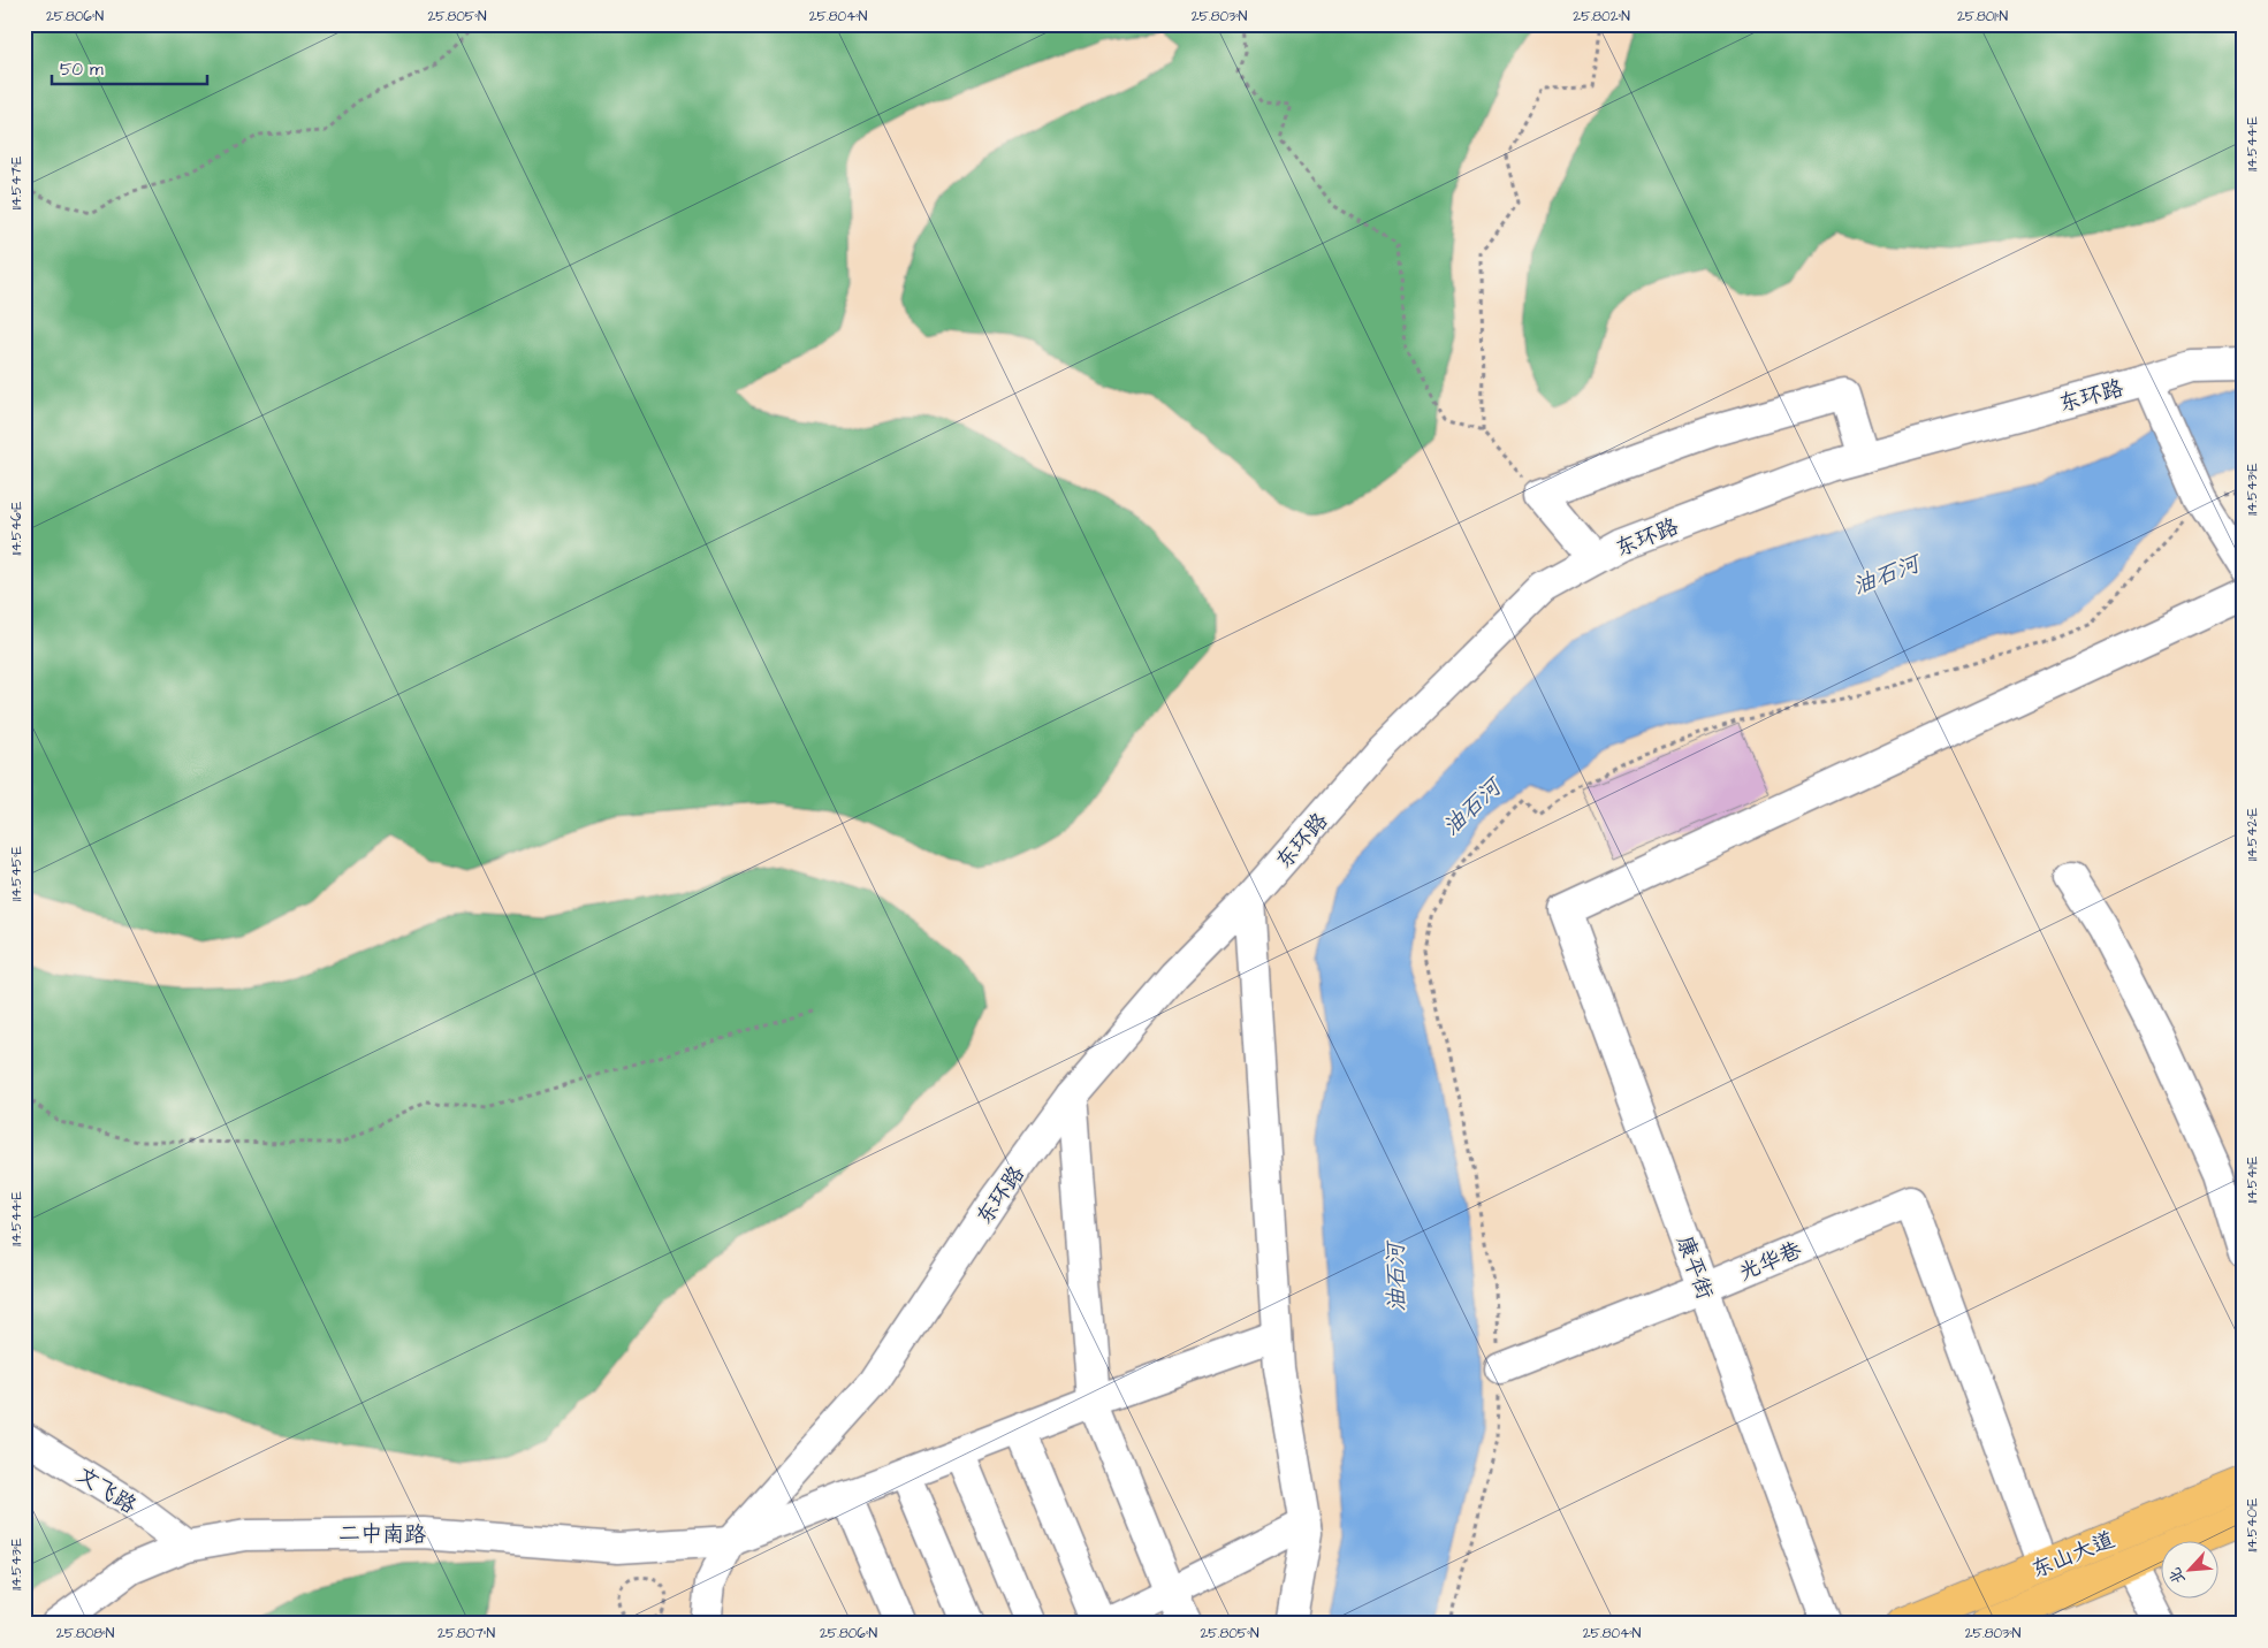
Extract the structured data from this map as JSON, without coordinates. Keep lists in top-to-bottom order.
{
  "streets": {
    "main road": ["东山大道"],
    "street": [
      "东环路",
      "光华巷",
      "康平街",
      "文飞路",
      "二中南路"
    ]
  },
  "crossings": [
    ["东环路", "二中南路"],
    ["光华巷", "康平街"],
    ["光华巷", "东山大道"],
    ["文飞路", "二中南路"]
  ],
  "water": ["油石河"],
  "scale_bar": "50 m",
  "north": "bottom left",
  "coordinates": [
    "25.806°N",
    "25.805°N",
    "25.804°N",
    "25.803°N",
    "25.802°N",
    "25.801°N",
    "114.544°E",
    "114.547°E",
    "114.543°E",
    "114.546°E",
    "114.542°E",
    "114.545°E",
    "114.541°E",
    "114.540°E",
    "25.808°N",
    "25.807°N"
  ]
}
